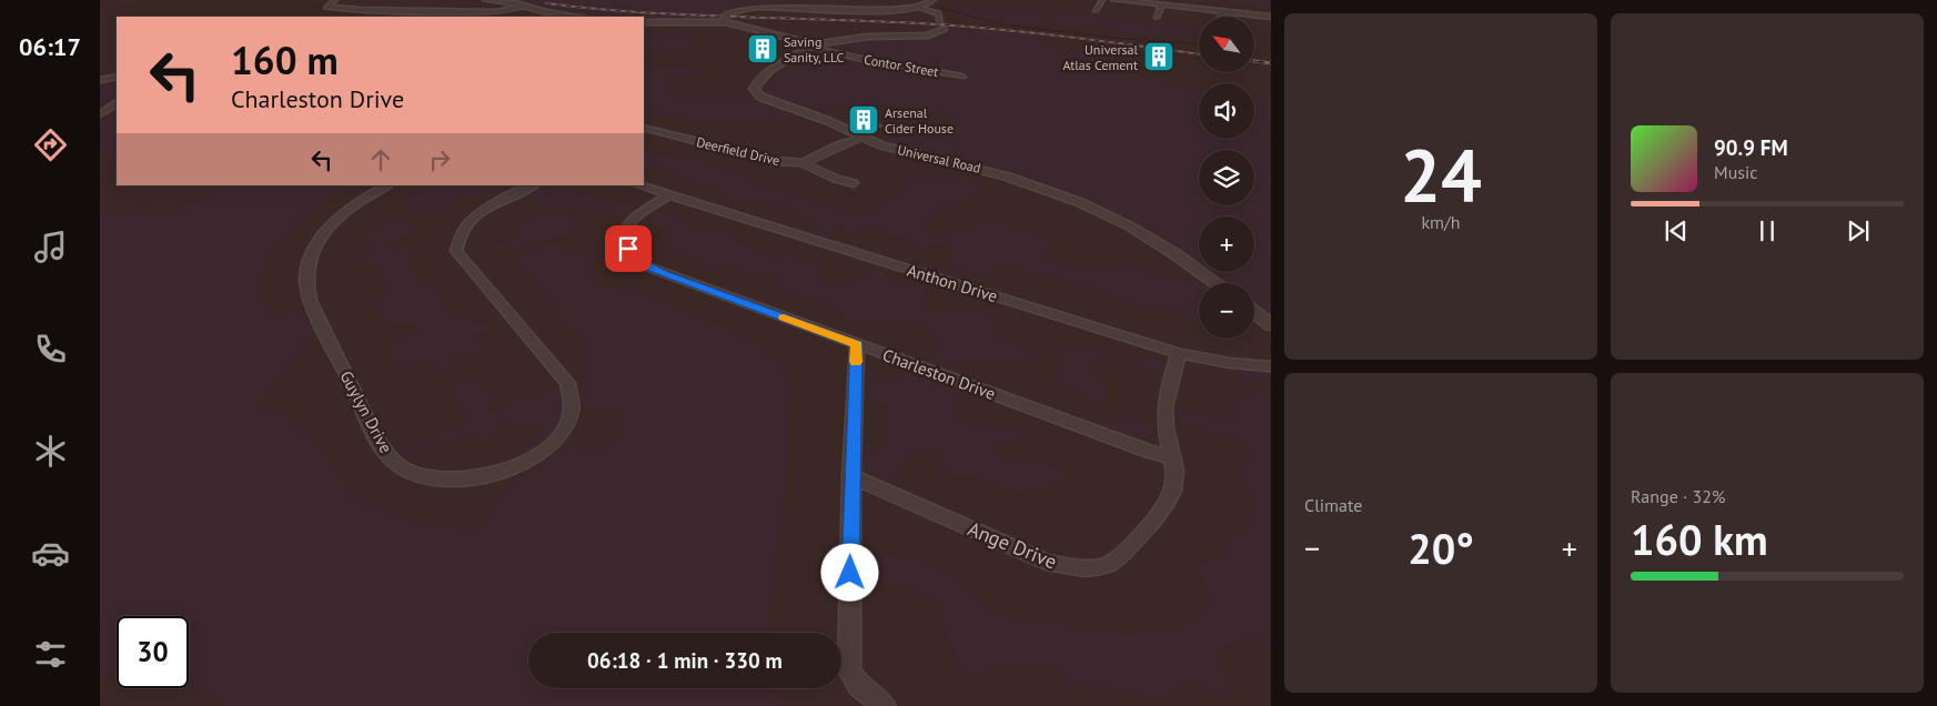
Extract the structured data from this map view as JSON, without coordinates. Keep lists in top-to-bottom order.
{
  "streets": {
    "street": [
      "Contor Street",
      "Deerfield Drive",
      "Universal Road",
      "Anthon Drive",
      "Charleston Drive",
      "Guylyn Drive",
      "Ange Drive"
    ]
  },
  "crossings": [
    ["Contor Street", "Universal Road"],
    ["Deerfield Drive", "Universal Road"],
    ["Anthon Drive", "Charleston Drive"],
    ["Anthon Drive", "Ange Drive"],
    ["Charleston Drive", "Ange Drive"]
  ],
  "places": {
    "building": ["Saving Sanity, LLC", "Universal Atlas Cement", "Arsenal Cider House"]
  },
  "north": "top left",
  "page": {
    "tabs": "06:17",
    "tile": [
      ["24", "km/h"],
      "Climate",
      ["Range · 32%", "160 km"]
    ],
    "map_buttons": ["+", "−"],
    "turn": ["160 m", "Charleston Drive"],
    "song": ["90.9 FM", "Music"],
    "heat": ["−", "20°", "+"],
    "limit": "30",
    "trip": "06:18 · 1 min · 330 m"
  }
}
